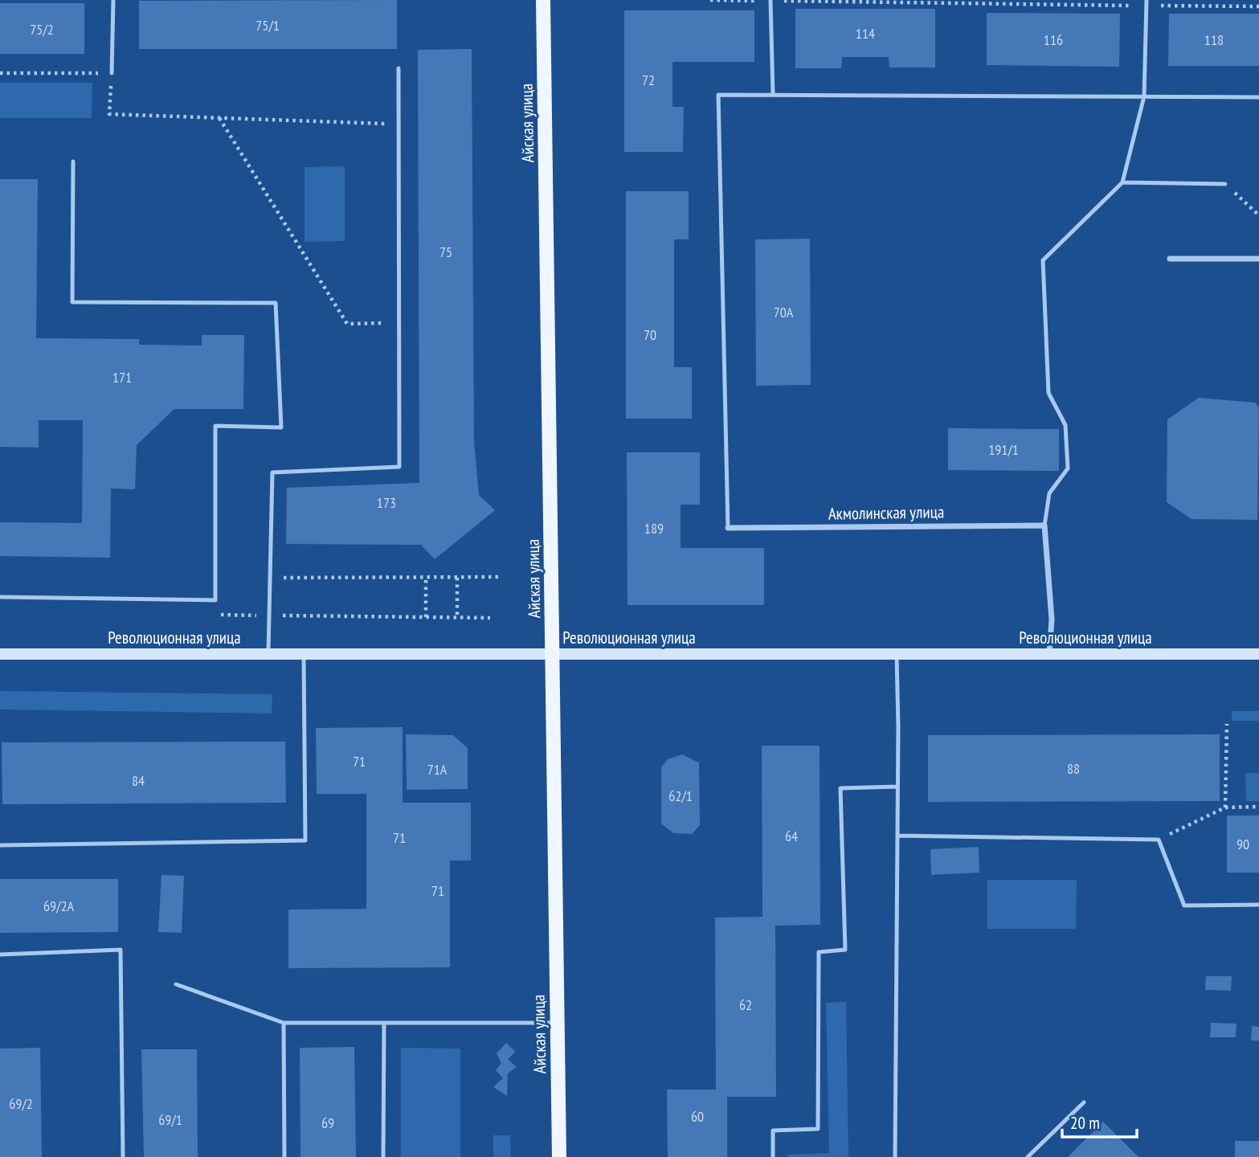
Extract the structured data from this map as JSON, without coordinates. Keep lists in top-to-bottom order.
{
  "streets": {
    "main road": ["Айская улица", "Революционная улица"],
    "street": ["Акмолинская улица"]
  },
  "crossings": [
    ["Айская улица", "Революционная улица"]
  ],
  "house_numbers": [
    "75/1",
    "75/2",
    "114",
    "116",
    "118",
    "72",
    "75",
    "70А",
    "70",
    "171",
    "191/1",
    "173",
    "189",
    "71",
    "88",
    "71А",
    "84",
    "62/1",
    "64",
    "71",
    "90",
    "71",
    "69/2А",
    "62",
    "69/2",
    "60",
    "69/1",
    "69"
  ],
  "scale_bar": "20 m"
}
